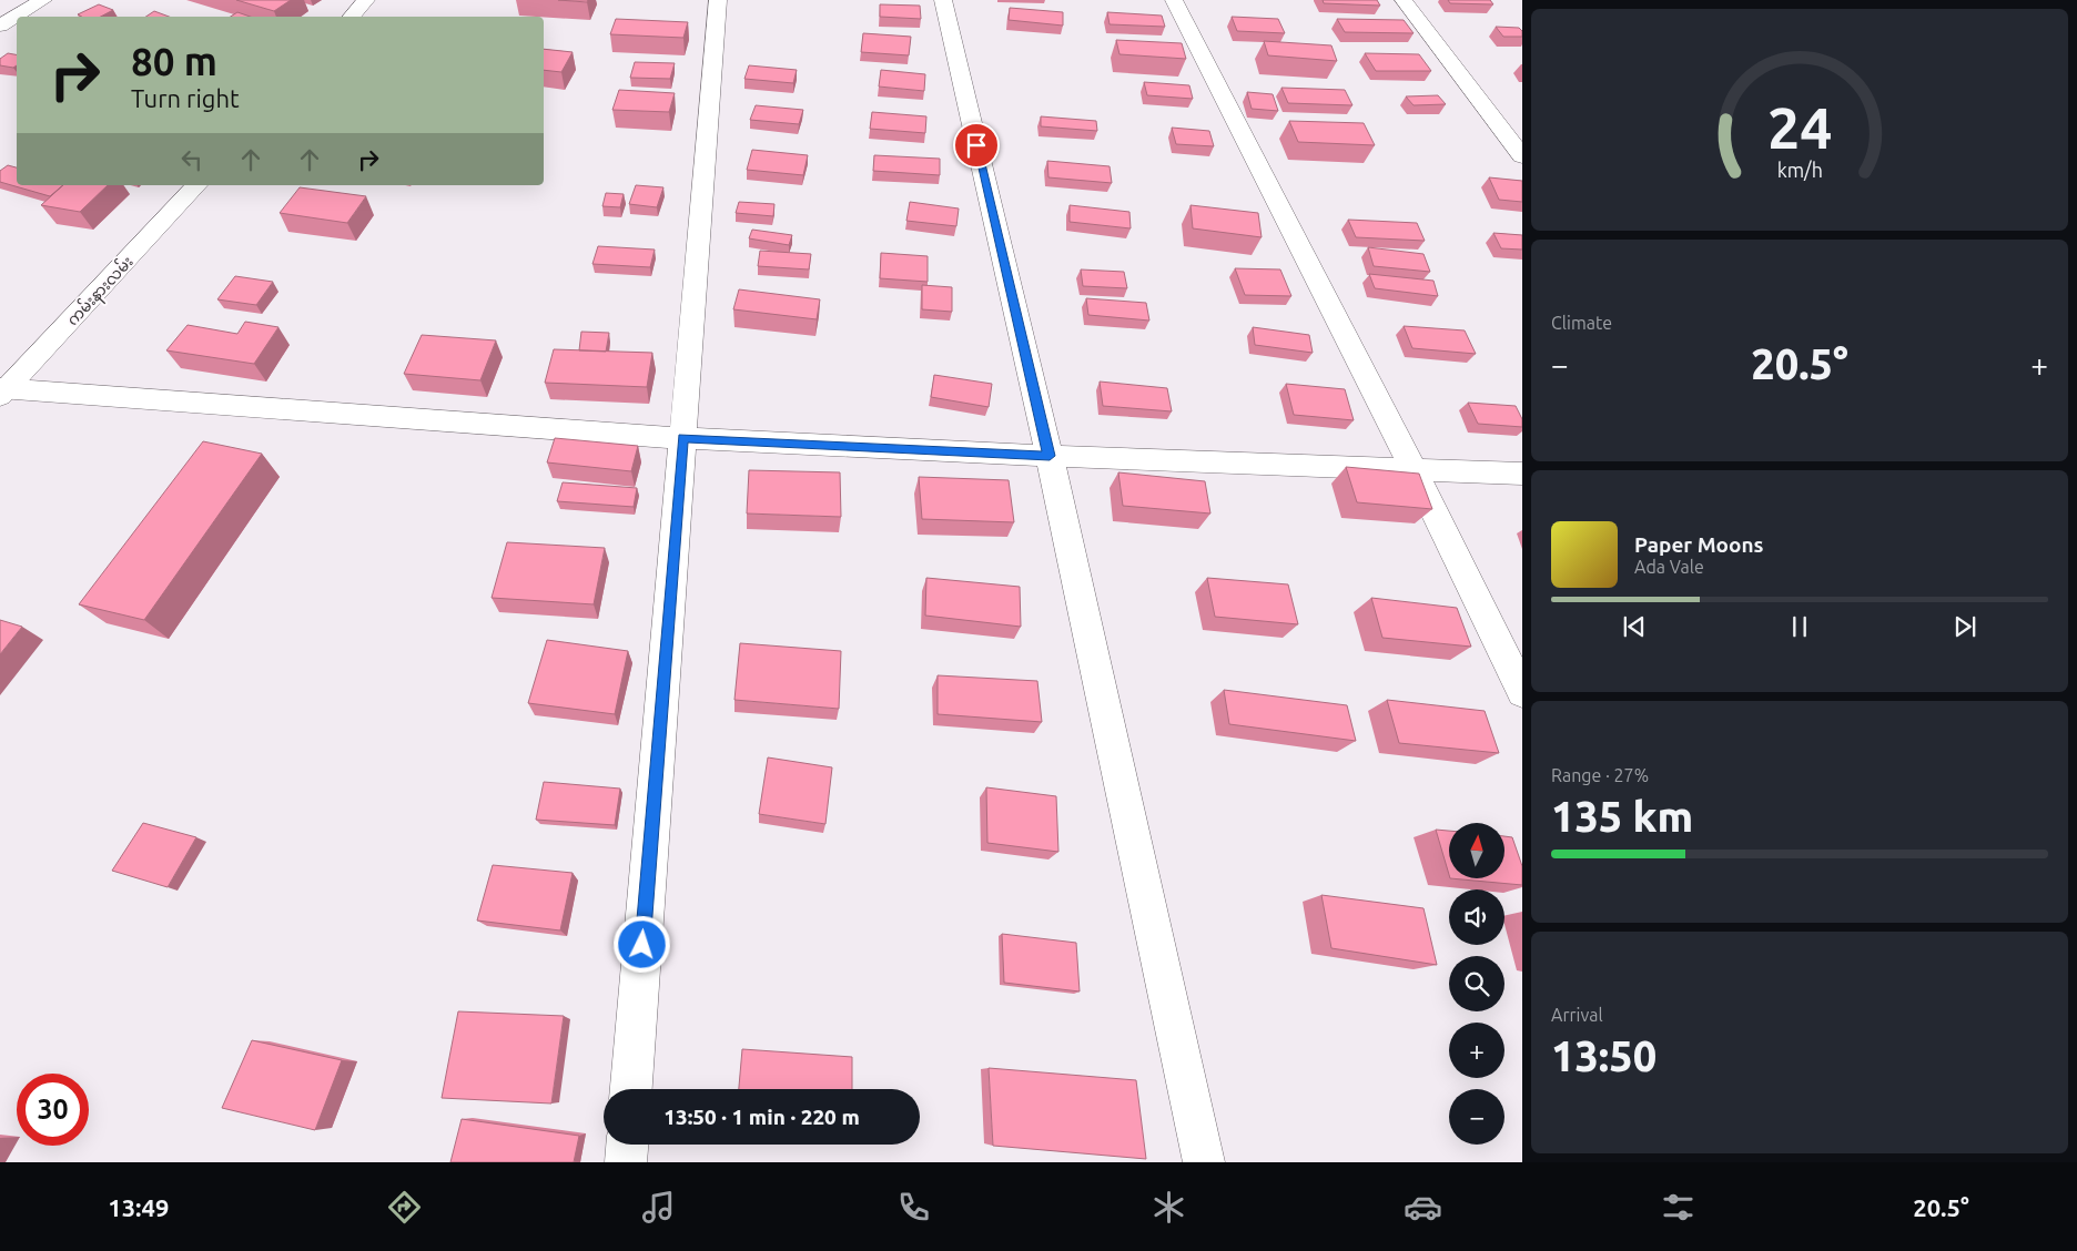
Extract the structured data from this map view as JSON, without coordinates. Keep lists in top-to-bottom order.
{
  "streets": {
    "street": ["ကမ်းနားလမ်း"]
  },
  "north": "top",
  "page": {
    "turn": ["80 m", "Turn right"],
    "tile": [
      "Climate",
      ["Range · 27%", "135 km"],
      ["Arrival", "13:50"]
    ],
    "heat": ["−", "20.5°", "+"],
    "song": ["Paper Moons", "Ada Vale"],
    "map_buttons": ["+", "−"],
    "limit": "30",
    "trip": "13:50 · 1 min · 220 m",
    "tabs": ["13:49", "20.5°"],
    "gauge": ["24", "km/h"]
  }
}
